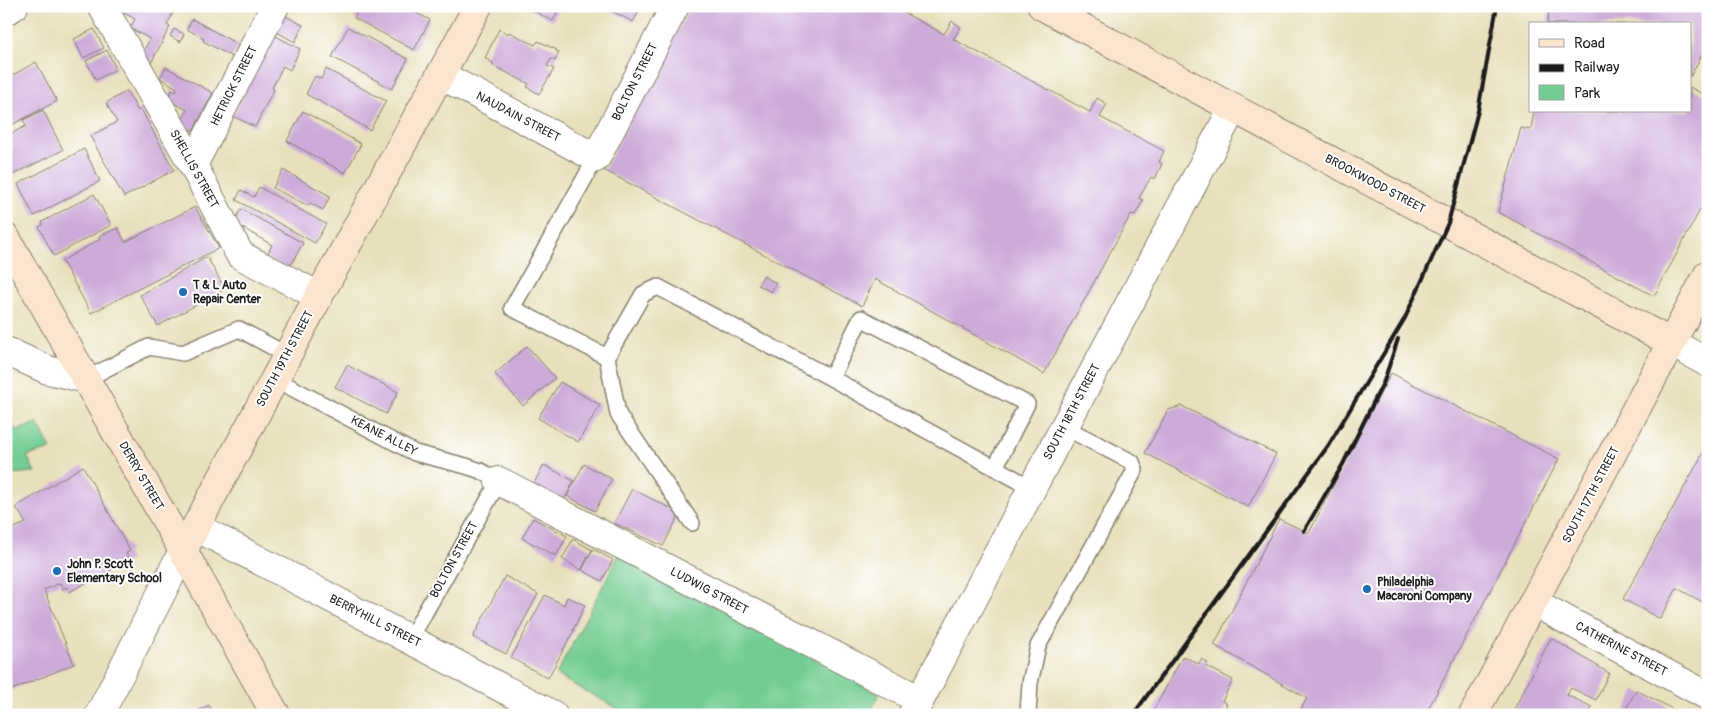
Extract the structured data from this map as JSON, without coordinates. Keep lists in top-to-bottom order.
{
  "streets": {
    "main road": [
      "BROOKWOOD STREET",
      "SOUTH 19TH STREET",
      "DERRY STREET",
      "SOUTH 17TH STREET"
    ],
    "street": [
      "BOLTON STREET",
      "HETRICK STREET",
      "NAUDAIN STREET",
      "SHELLIS STREET",
      "SOUTH 18TH STREET",
      "LUDWIG STREET",
      "BERRYHILL STREET",
      "CATHERINE STREET"
    ],
    "lane": ["KEANE ALLEY"]
  },
  "crossings": [
    ["BOLTON STREET", "NAUDAIN STREET"],
    ["BOLTON STREET", "KEANE ALLEY"],
    ["BOLTON STREET", "LUDWIG STREET"],
    ["BOLTON STREET", "BERRYHILL STREET"],
    ["HETRICK STREET", "SHELLIS STREET"],
    ["NAUDAIN STREET", "SOUTH 19TH STREET"],
    ["SHELLIS STREET", "SOUTH 19TH STREET"],
    ["BROOKWOOD STREET", "SOUTH 18TH STREET"],
    ["BROOKWOOD STREET", "SOUTH 17TH STREET"],
    ["SOUTH 19TH STREET", "KEANE ALLEY"],
    ["SOUTH 19TH STREET", "DERRY STREET"],
    ["SOUTH 19TH STREET", "BERRYHILL STREET"],
    ["SOUTH 18TH STREET", "LUDWIG STREET"],
    ["KEANE ALLEY", "LUDWIG STREET"],
    ["DERRY STREET", "BERRYHILL STREET"],
    ["SOUTH 17TH STREET", "CATHERINE STREET"]
  ],
  "places": ["T & L Auto Repair Center", "John P. Scott Elementary School", "Philadelphia Macaroni Company"],
  "legend": ["Road", "Railway", "Park"]
}
